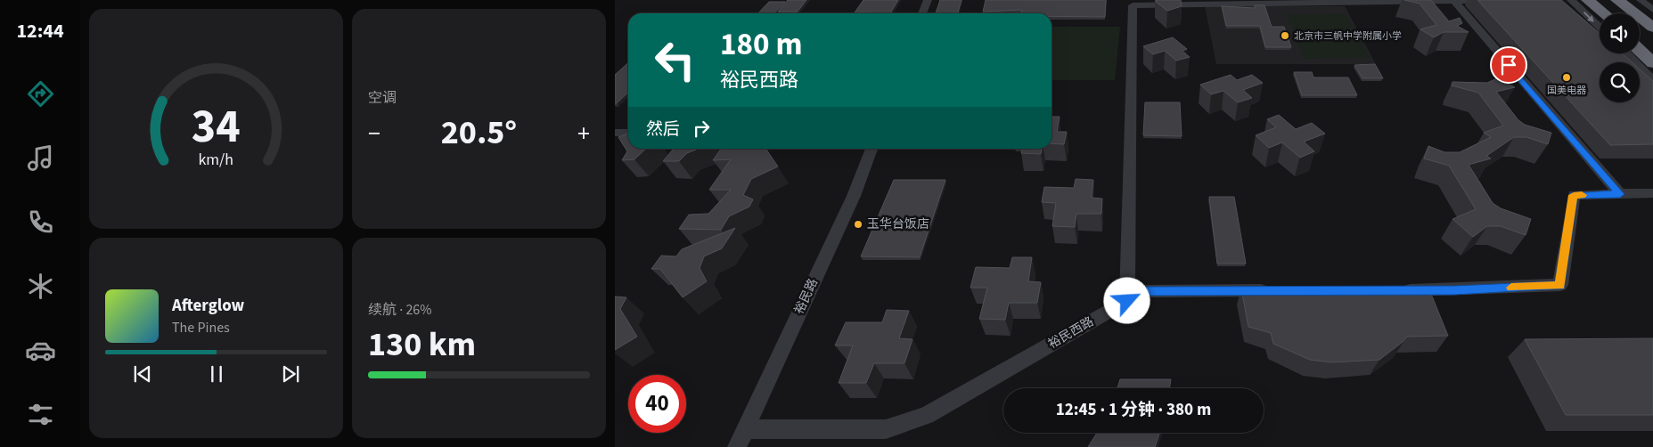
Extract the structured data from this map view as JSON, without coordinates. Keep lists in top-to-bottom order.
{
  "streets": {
    "street": ["裕民路", "裕民西路"]
  },
  "crossings": [
    ["裕民路", "裕民西路"]
  ],
  "places": ["北京市三帆中学附属小学", "国美电器", "玉华台饭店"],
  "page": {
    "tabs": "12:44",
    "tile": [
      "空调",
      ["续航 · 26%", "130 km"]
    ],
    "turn": ["180 m", "裕民西路"],
    "then": "然后",
    "heat": ["−", "20.5°", "+"],
    "song": ["Afterglow", "The Pines"],
    "limit": "40",
    "trip": "12:45 · 1 分钟 · 380 m",
    "gauge": ["34", "km/h"]
  }
}
